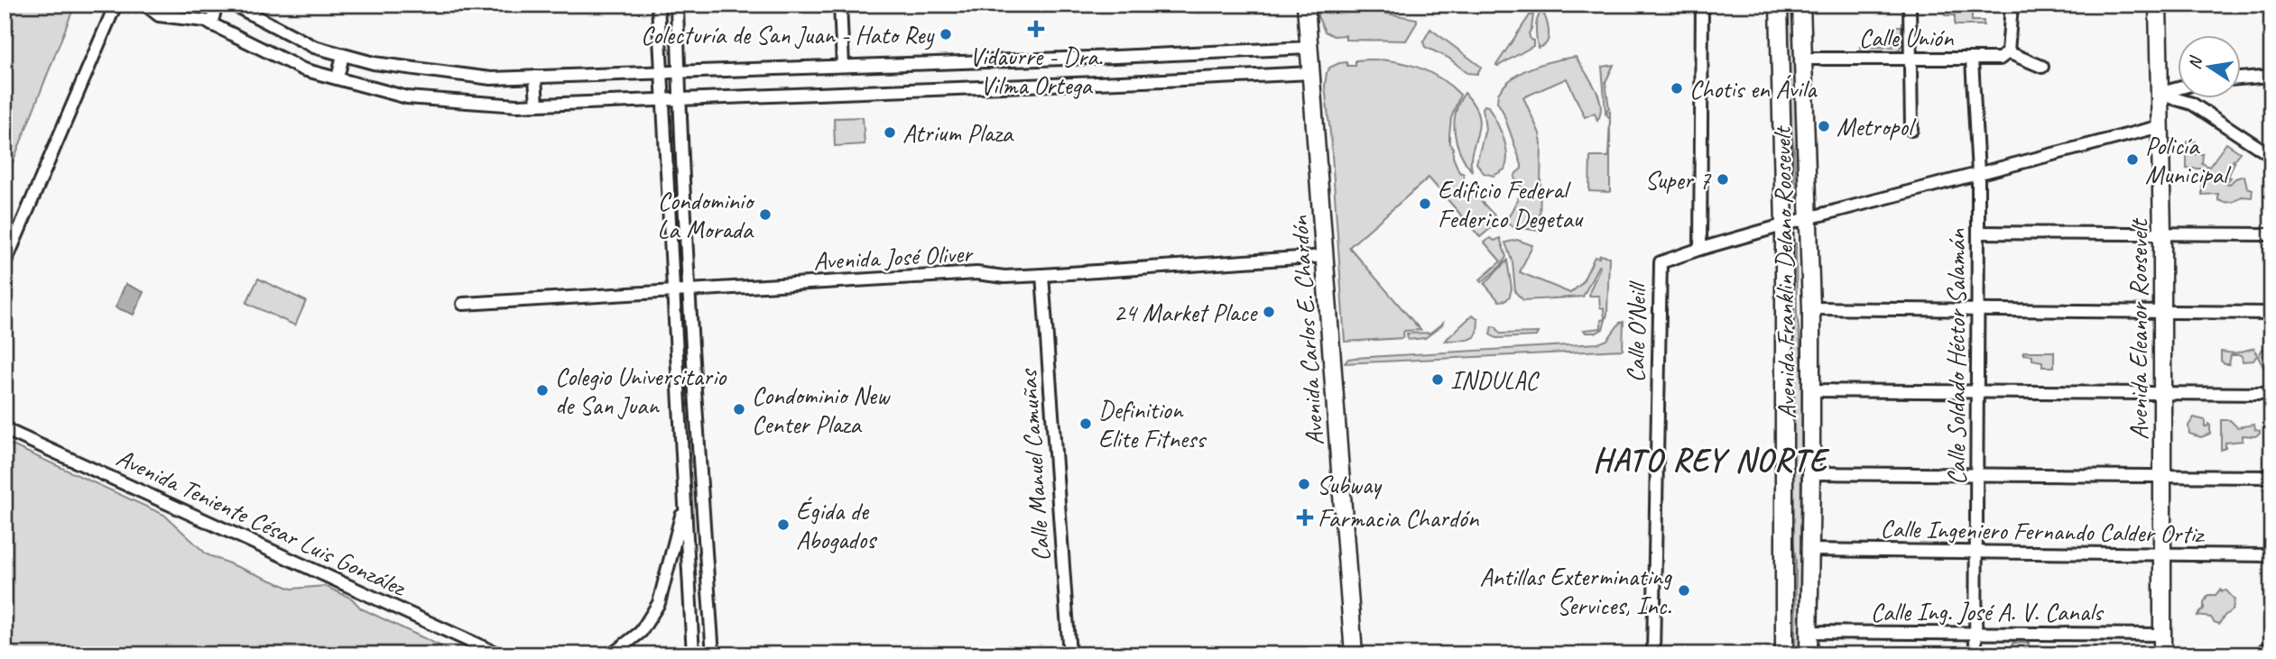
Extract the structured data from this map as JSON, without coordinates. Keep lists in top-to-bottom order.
{
  "streets": {
    "street": [
      "Calle Unión",
      "Avenida José Oliver",
      "Avenida Franklin Delano Roosevelt",
      "Avenida Eleanor Roosevelt",
      "Avenida Carlos E. Chardón",
      "Calle O'Neill",
      "Calle Soldado Héctor Salamán",
      "Calle Manuel Camuñas",
      "Avenida Teniente César Luis González",
      "Calle Ingeniero Fernando Calder Ortiz",
      "Calle Ing. José A. V. Canals"
    ]
  },
  "crossings": [
    ["Calle Unión", "Avenida Franklin Delano Roosevelt"],
    ["Calle Unión", "Calle Soldado Héctor Salamán"],
    ["Avenida José Oliver", "Avenida Carlos E. Chardón"],
    ["Avenida José Oliver", "Calle Manuel Camuñas"],
    ["Avenida Franklin Delano Roosevelt", "Calle Ingeniero Fernando Calder Ortiz"],
    ["Avenida Franklin Delano Roosevelt", "Calle Ing. José A. V. Canals"],
    ["Avenida Eleanor Roosevelt", "Calle Ingeniero Fernando Calder Ortiz"],
    ["Avenida Eleanor Roosevelt", "Calle Ing. José A. V. Canals"],
    ["Calle Soldado Héctor Salamán", "Calle Ingeniero Fernando Calder Ortiz"],
    ["Calle Soldado Héctor Salamán", "Calle Ing. José A. V. Canals"]
  ],
  "districts": ["HATO REY NORTE"],
  "places": {
    "health": ["Vidaurre - Dra. Vilma Ortega", "Farmacia Chardón"],
    "other": [
      "Colecturía de San Juan - Hato Rey",
      "Chotis en Ávila",
      "Metropol",
      "Atrium Plaza",
      "Policía Municipal",
      "Super 7",
      "Edificio Federal Federico Degetau",
      "Condominio La Morada",
      "24 Market Place",
      "INDULAC",
      "Colegio Universitario de San Juan",
      "Condominio New Center Plaza",
      "Definition Elite Fitness",
      "Subway",
      "Égida de Abogados",
      "Antillas Exterminating Services, Inc."
    ]
  },
  "north": "left"
}
